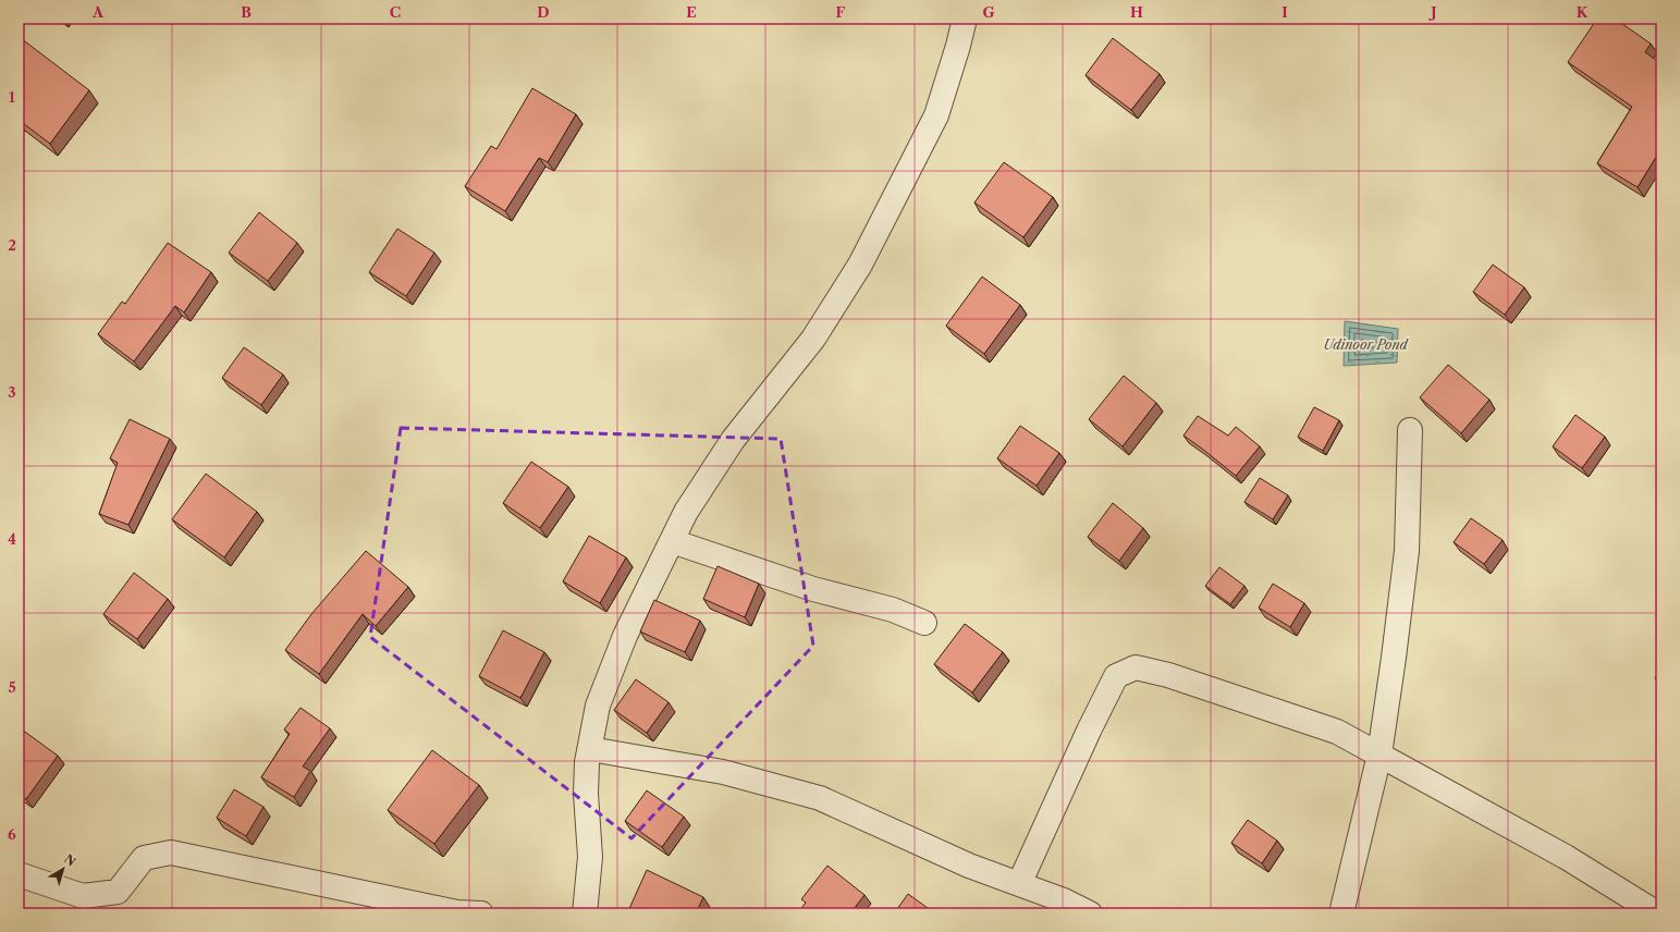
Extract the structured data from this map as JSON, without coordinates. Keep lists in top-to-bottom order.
{
  "water": ["Udinoor Pond"],
  "north": "top right",
  "grid": {
    "columns": [
      "A",
      "B",
      "C",
      "D",
      "E",
      "F",
      "G",
      "H",
      "I",
      "J",
      "K"
    ],
    "rows": [
      "1",
      "2",
      "3",
      "4",
      "5",
      "6"
    ]
  }
}
